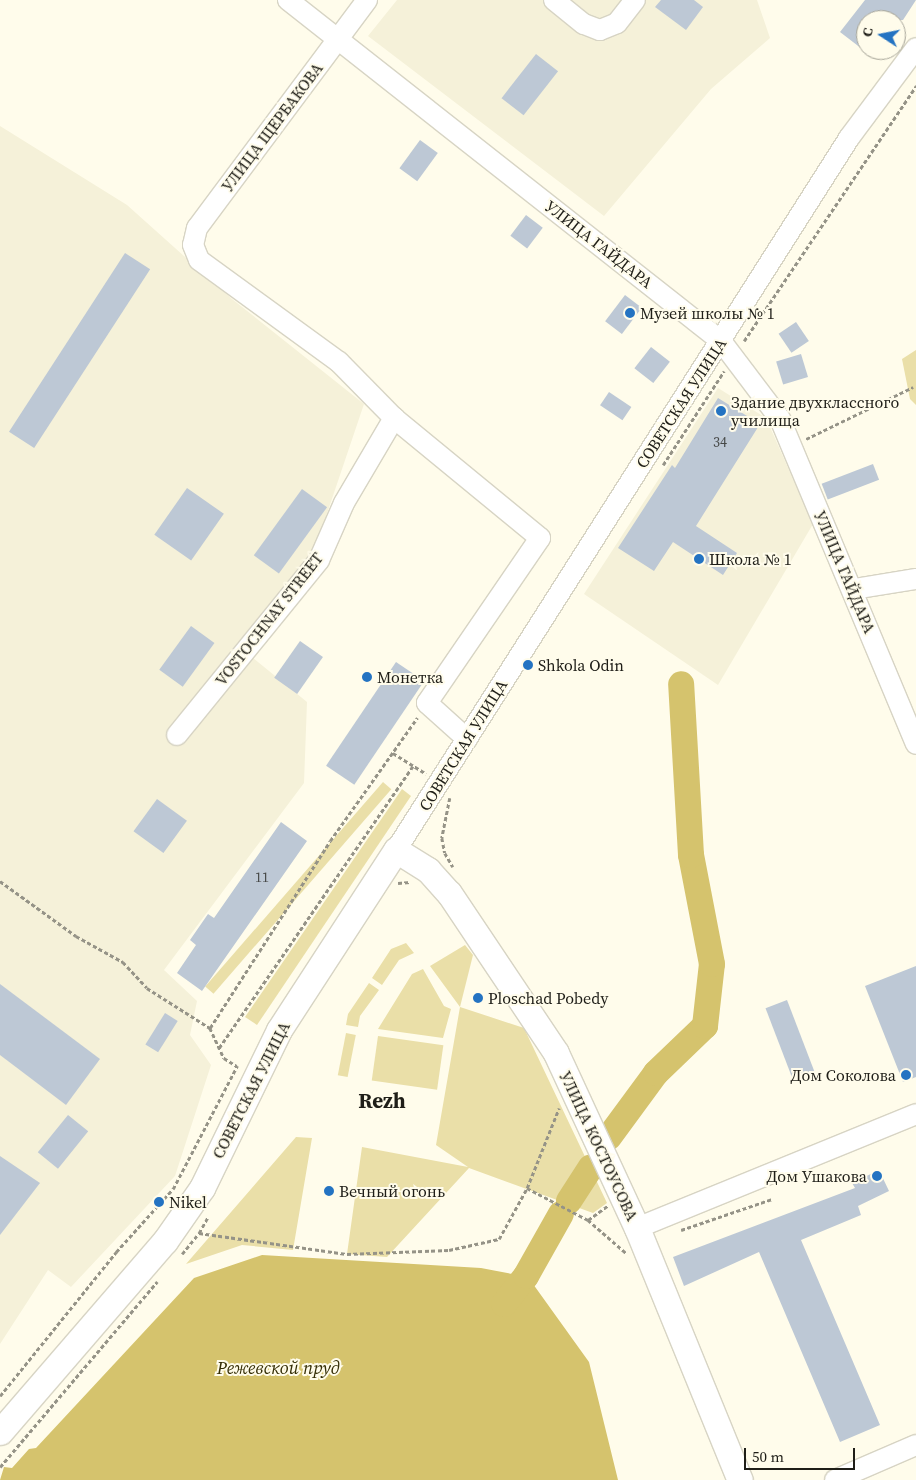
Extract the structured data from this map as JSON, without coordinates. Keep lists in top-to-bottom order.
{
  "streets": {
    "main road": ["СОВЕТСКАЯ УЛИЦА", "УЛИЦА КОСТОУСОВА"],
    "street": ["УЛИЦА ЩЕРБАКОВА", "УЛИЦА ГАЙДАРА", "VOSTOCHNAY STREET"]
  },
  "crossings": [
    ["УЛИЦА ЩЕРБАКОВА", "УЛИЦА ГАЙДАРА"],
    ["УЛИЦА ЩЕРБАКОВА", "VOSTOCHNAY STREET"],
    ["УЛИЦА ГАЙДАРА", "СОВЕТСКАЯ УЛИЦА"],
    ["СОВЕТСКАЯ УЛИЦА", "УЛИЦА КОСТОУСОВА"]
  ],
  "districts": ["Rezh"],
  "water": ["Режевской пруд"],
  "places": [
    "Музей школы № 1",
    "Здание двухклассного училища",
    "Школа № 1",
    "Shkola Odin",
    "Монетка",
    "Ploschad Pobedy",
    "Дом Соколова",
    "Дом Ушакова",
    "Вечный огонь",
    "Nikel"
  ],
  "house_numbers": ["34", "11"],
  "scale_bar": "50 m",
  "north": "left"
}
